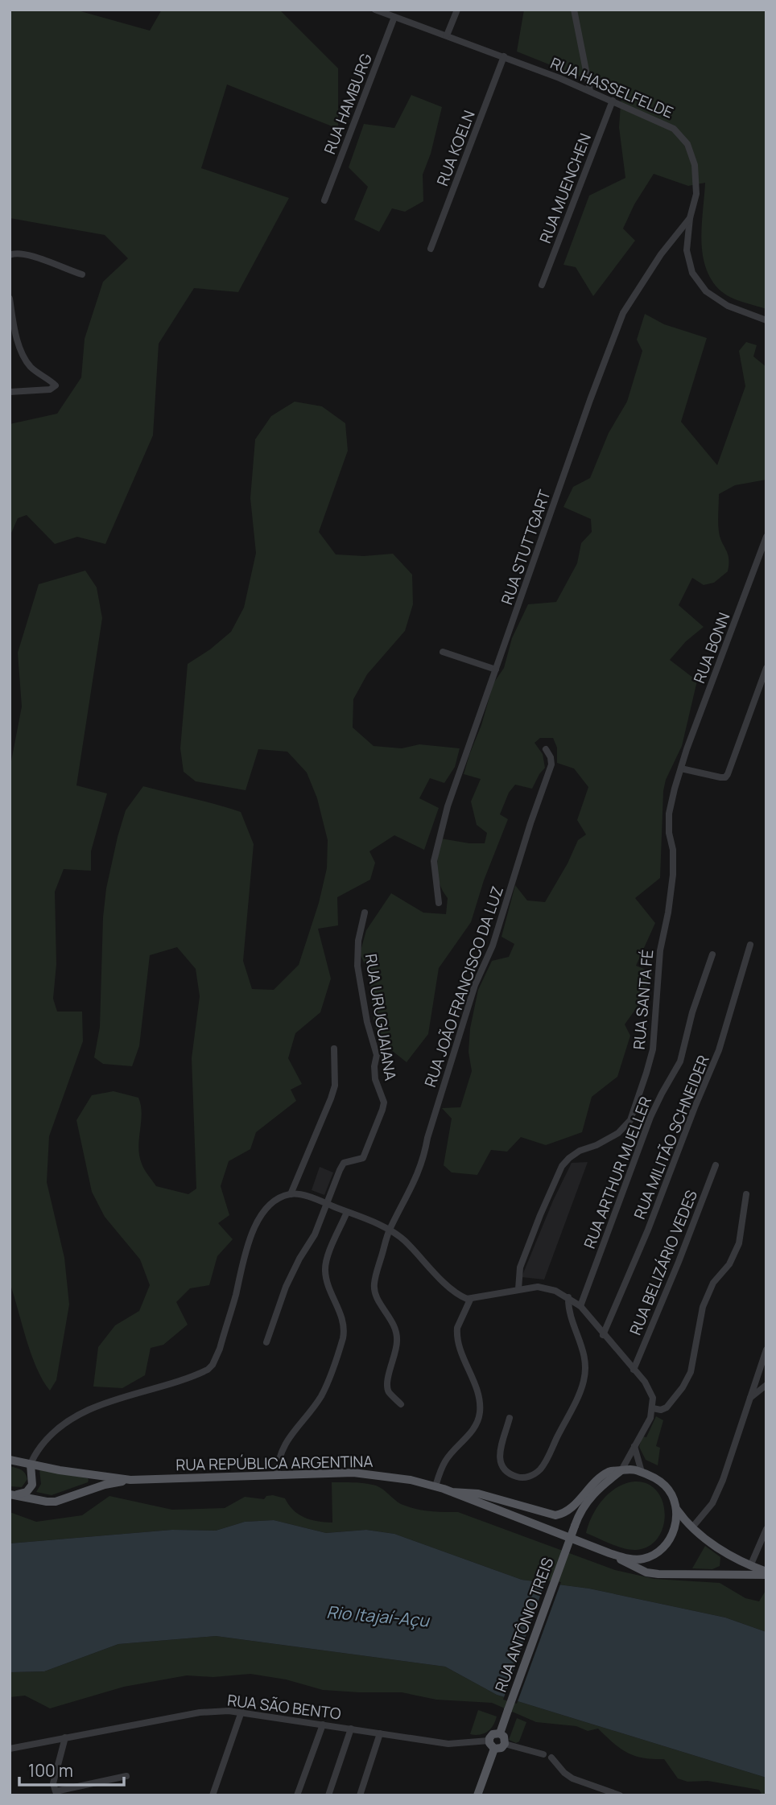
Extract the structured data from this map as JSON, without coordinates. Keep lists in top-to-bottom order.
{
  "streets": {
    "main road": ["RUA REPÚBLICA ARGENTINA", "RUA ANTÔNIO TREIS"],
    "street": [
      "RUA HASSELFELDE",
      "RUA HAMBURG",
      "RUA KOELN",
      "RUA MUENCHEN",
      "RUA STUTTGART",
      "RUA BONN",
      "RUA JOÃO FRANCISCO DA LUZ",
      "RUA SANTA FÉ",
      "RUA URUGUAIANA",
      "RUA MILITÃO SCHNEIDER",
      "RUA ARTHUR MUELLER",
      "RUA BELIZÁRIO VEDES",
      "RUA SÃO BENTO"
    ]
  },
  "crossings": [
    ["RUA HASSELFELDE", "RUA HAMBURG"],
    ["RUA HASSELFELDE", "RUA KOELN"],
    ["RUA HASSELFELDE", "RUA MUENCHEN"],
    ["RUA HASSELFELDE", "RUA STUTTGART"],
    ["RUA BONN", "RUA SANTA FÉ"],
    ["RUA ANTÔNIO TREIS", "RUA SÃO BENTO"]
  ],
  "water": ["Rio Itajaí-Açu"],
  "scale_bar": "100 m"
}
